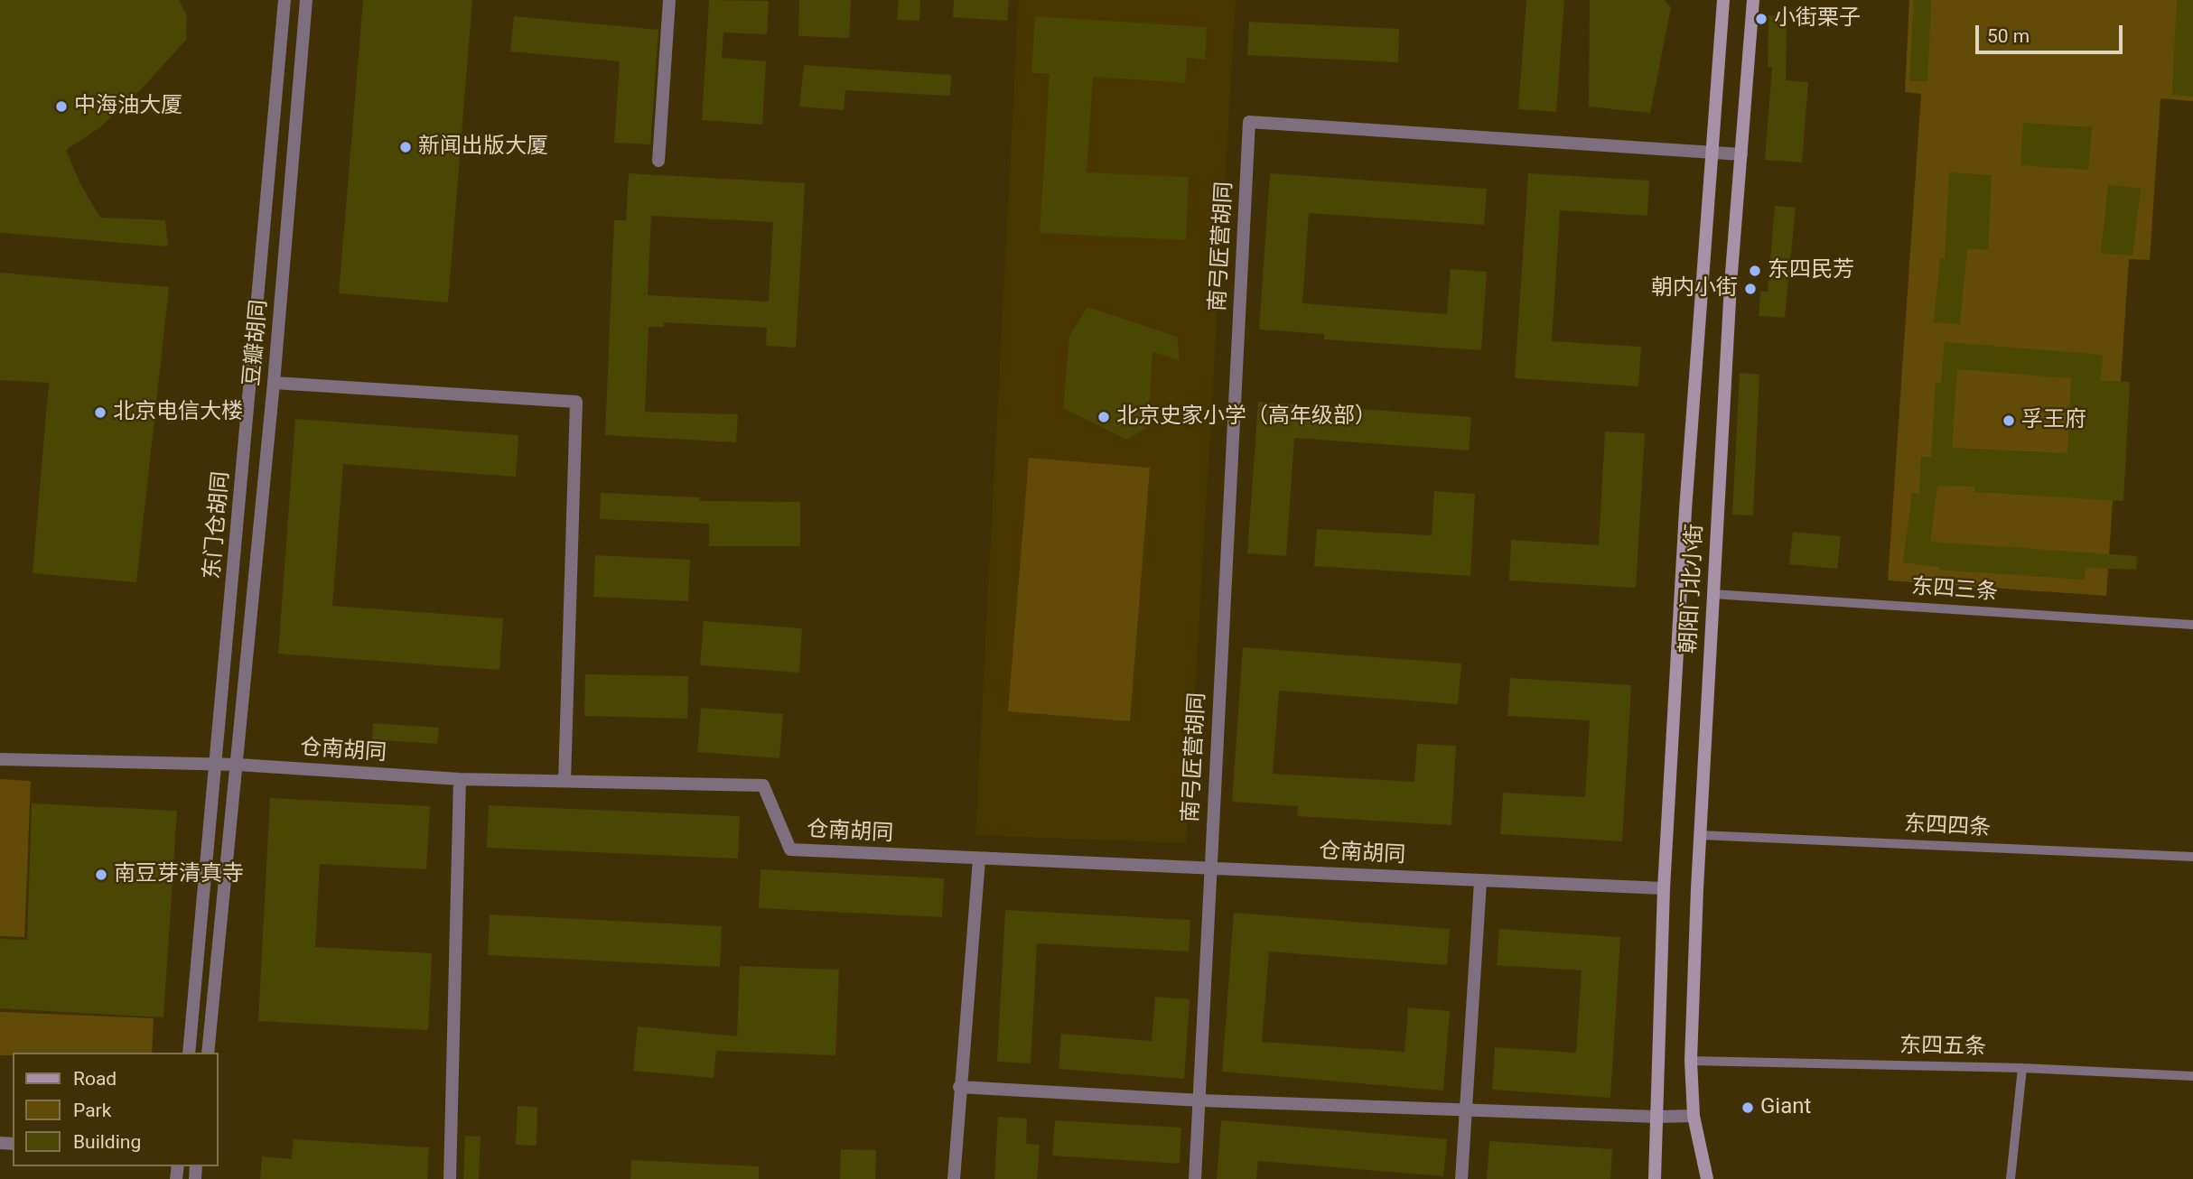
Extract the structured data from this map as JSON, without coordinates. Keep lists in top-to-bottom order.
{
  "streets": {
    "main road": ["朝阳门北小街"],
    "street": [
      "南弓匠营胡同",
      "豆瓣胡同",
      "东门仓胡同",
      "仓南胡同"
    ],
    "lane": ["东四三条", "东四四条", "东四五条"]
  },
  "crossings": [
    ["南弓匠营胡同", "朝阳门北小街"],
    ["南弓匠营胡同", "仓南胡同"],
    ["豆瓣胡同", "仓南胡同"],
    ["东门仓胡同", "仓南胡同"],
    ["朝阳门北小街", "东四三条"],
    ["朝阳门北小街", "仓南胡同"],
    ["朝阳门北小街", "东四四条"],
    ["朝阳门北小街", "东四五条"]
  ],
  "places": [
    "小街栗子",
    "中海油大厦",
    "新闻出版大厦",
    "东四民芳",
    "朝内小街",
    "北京电信大楼",
    "北京史家小学（高年级部）",
    "孚王府",
    "南豆芽清真寺",
    "Giant"
  ],
  "legend": ["Road", "Park", "Building"],
  "scale_bar": "50 m"
}
